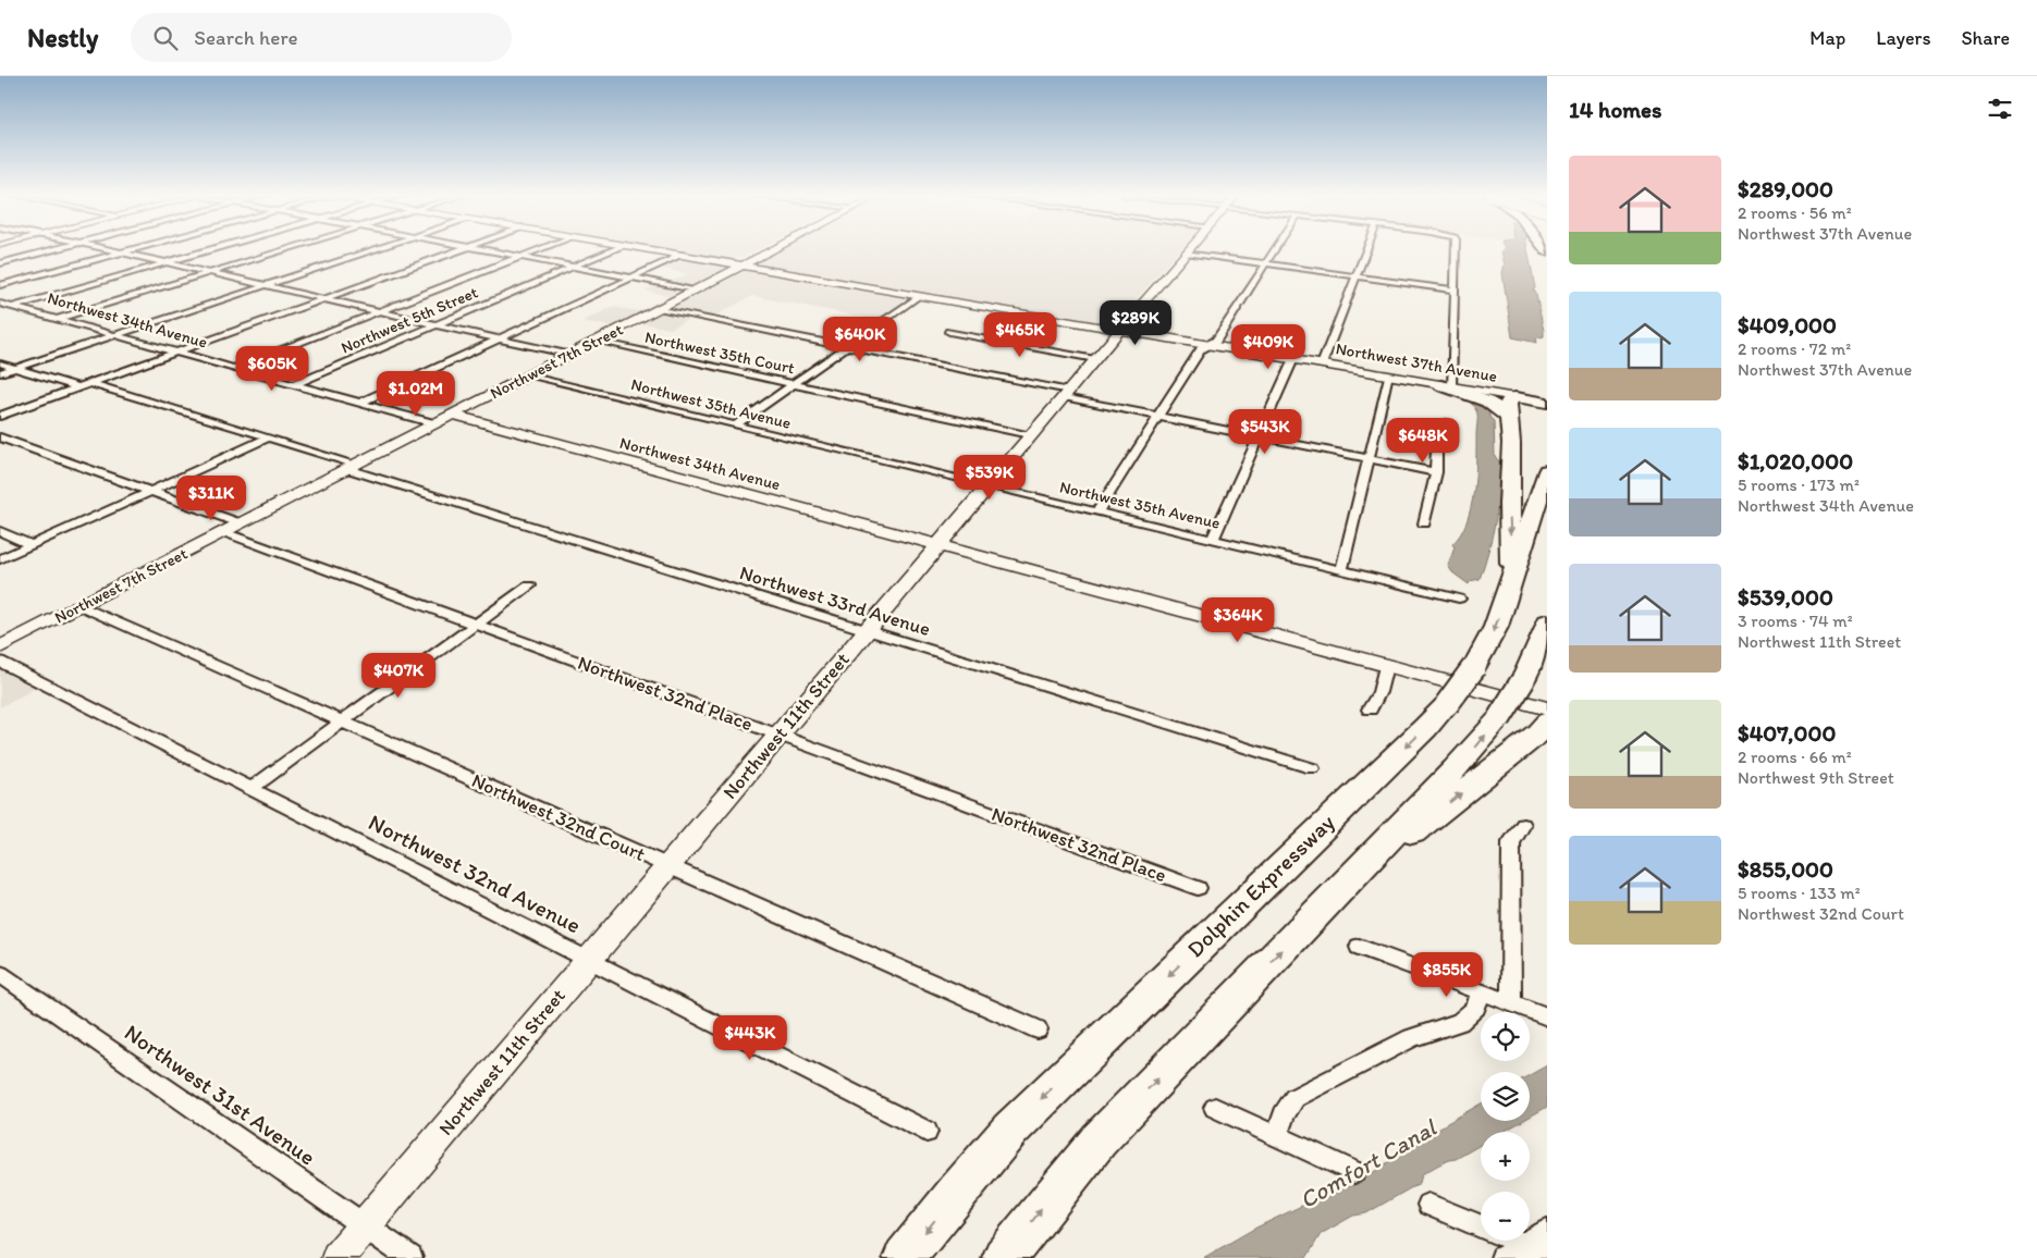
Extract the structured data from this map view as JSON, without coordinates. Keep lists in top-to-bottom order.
{
  "streets": {
    "highway": ["Dolphin Expressway"],
    "main road": [
      "Northwest 34th Avenue",
      "Northwest 7th Street",
      "Northwest 37th Avenue",
      "Northwest 11th Street"
    ],
    "street": [
      "Northwest 5th Street",
      "Northwest 35th Court",
      "Northwest 35th Avenue",
      "Northwest 33rd Avenue",
      "Northwest 32nd Place",
      "Northwest 32nd Court",
      "Northwest 32nd Avenue",
      "Northwest 31st Avenue"
    ]
  },
  "crossings": [
    ["Northwest 34th Avenue", "Northwest 5th Street"],
    ["Northwest 34th Avenue", "Northwest 7th Street"],
    ["Northwest 34th Avenue", "Northwest 11th Street"],
    ["Northwest 35th Court", "Northwest 7th Street"],
    ["Northwest 35th Court", "Northwest 11th Street"],
    ["Northwest 7th Street", "Northwest 37th Avenue"],
    ["Northwest 7th Street", "Northwest 35th Avenue"],
    ["Northwest 7th Street", "Northwest 33rd Avenue"],
    ["Northwest 7th Street", "Northwest 32nd Place"],
    ["Northwest 7th Street", "Northwest 32nd Court"],
    ["Northwest 37th Avenue", "Northwest 11th Street"],
    ["Northwest 35th Avenue", "Northwest 11th Street"],
    ["Northwest 33rd Avenue", "Northwest 11th Street"],
    ["Northwest 32nd Place", "Northwest 11th Street"],
    ["Northwest 11th Street", "Northwest 32nd Court"],
    ["Northwest 11th Street", "Northwest 32nd Avenue"],
    ["Northwest 11th Street", "Northwest 31st Avenue"]
  ],
  "water": ["Comfort Canal"],
  "page": {
    "header": "Nestly",
    "search": "Search here",
    "nav": ["Map", "Layers", "Share"],
    "heading": "14 homes",
    "list": [
      {
        "name": "$289,000",
        "note": "2 rooms · 56 m² · Northwest 37th Avenue"
      },
      {
        "name": "$409,000",
        "note": "2 rooms · 72 m² · Northwest 37th Avenue"
      },
      {
        "name": "$1,020,000",
        "note": "5 rooms · 173 m² · Northwest 34th Avenue"
      },
      {
        "name": "$539,000",
        "note": "3 rooms · 74 m² · Northwest 11th Street"
      },
      {
        "name": "$407,000",
        "note": "2 rooms · 66 m² · Northwest 9th Street"
      },
      {
        "name": "$855,000",
        "note": "5 rooms · 133 m² · Northwest 32nd Court"
      }
    ],
    "price": [
      "$289K",
      "$465K",
      "$640K",
      "$409K",
      "$605K",
      "$1.02M",
      "$543K",
      "$648K",
      "$539K",
      "$311K",
      "$364K",
      "$407K",
      "$855K",
      "$443K"
    ],
    "map_buttons": ["+", "−"]
  }
}
